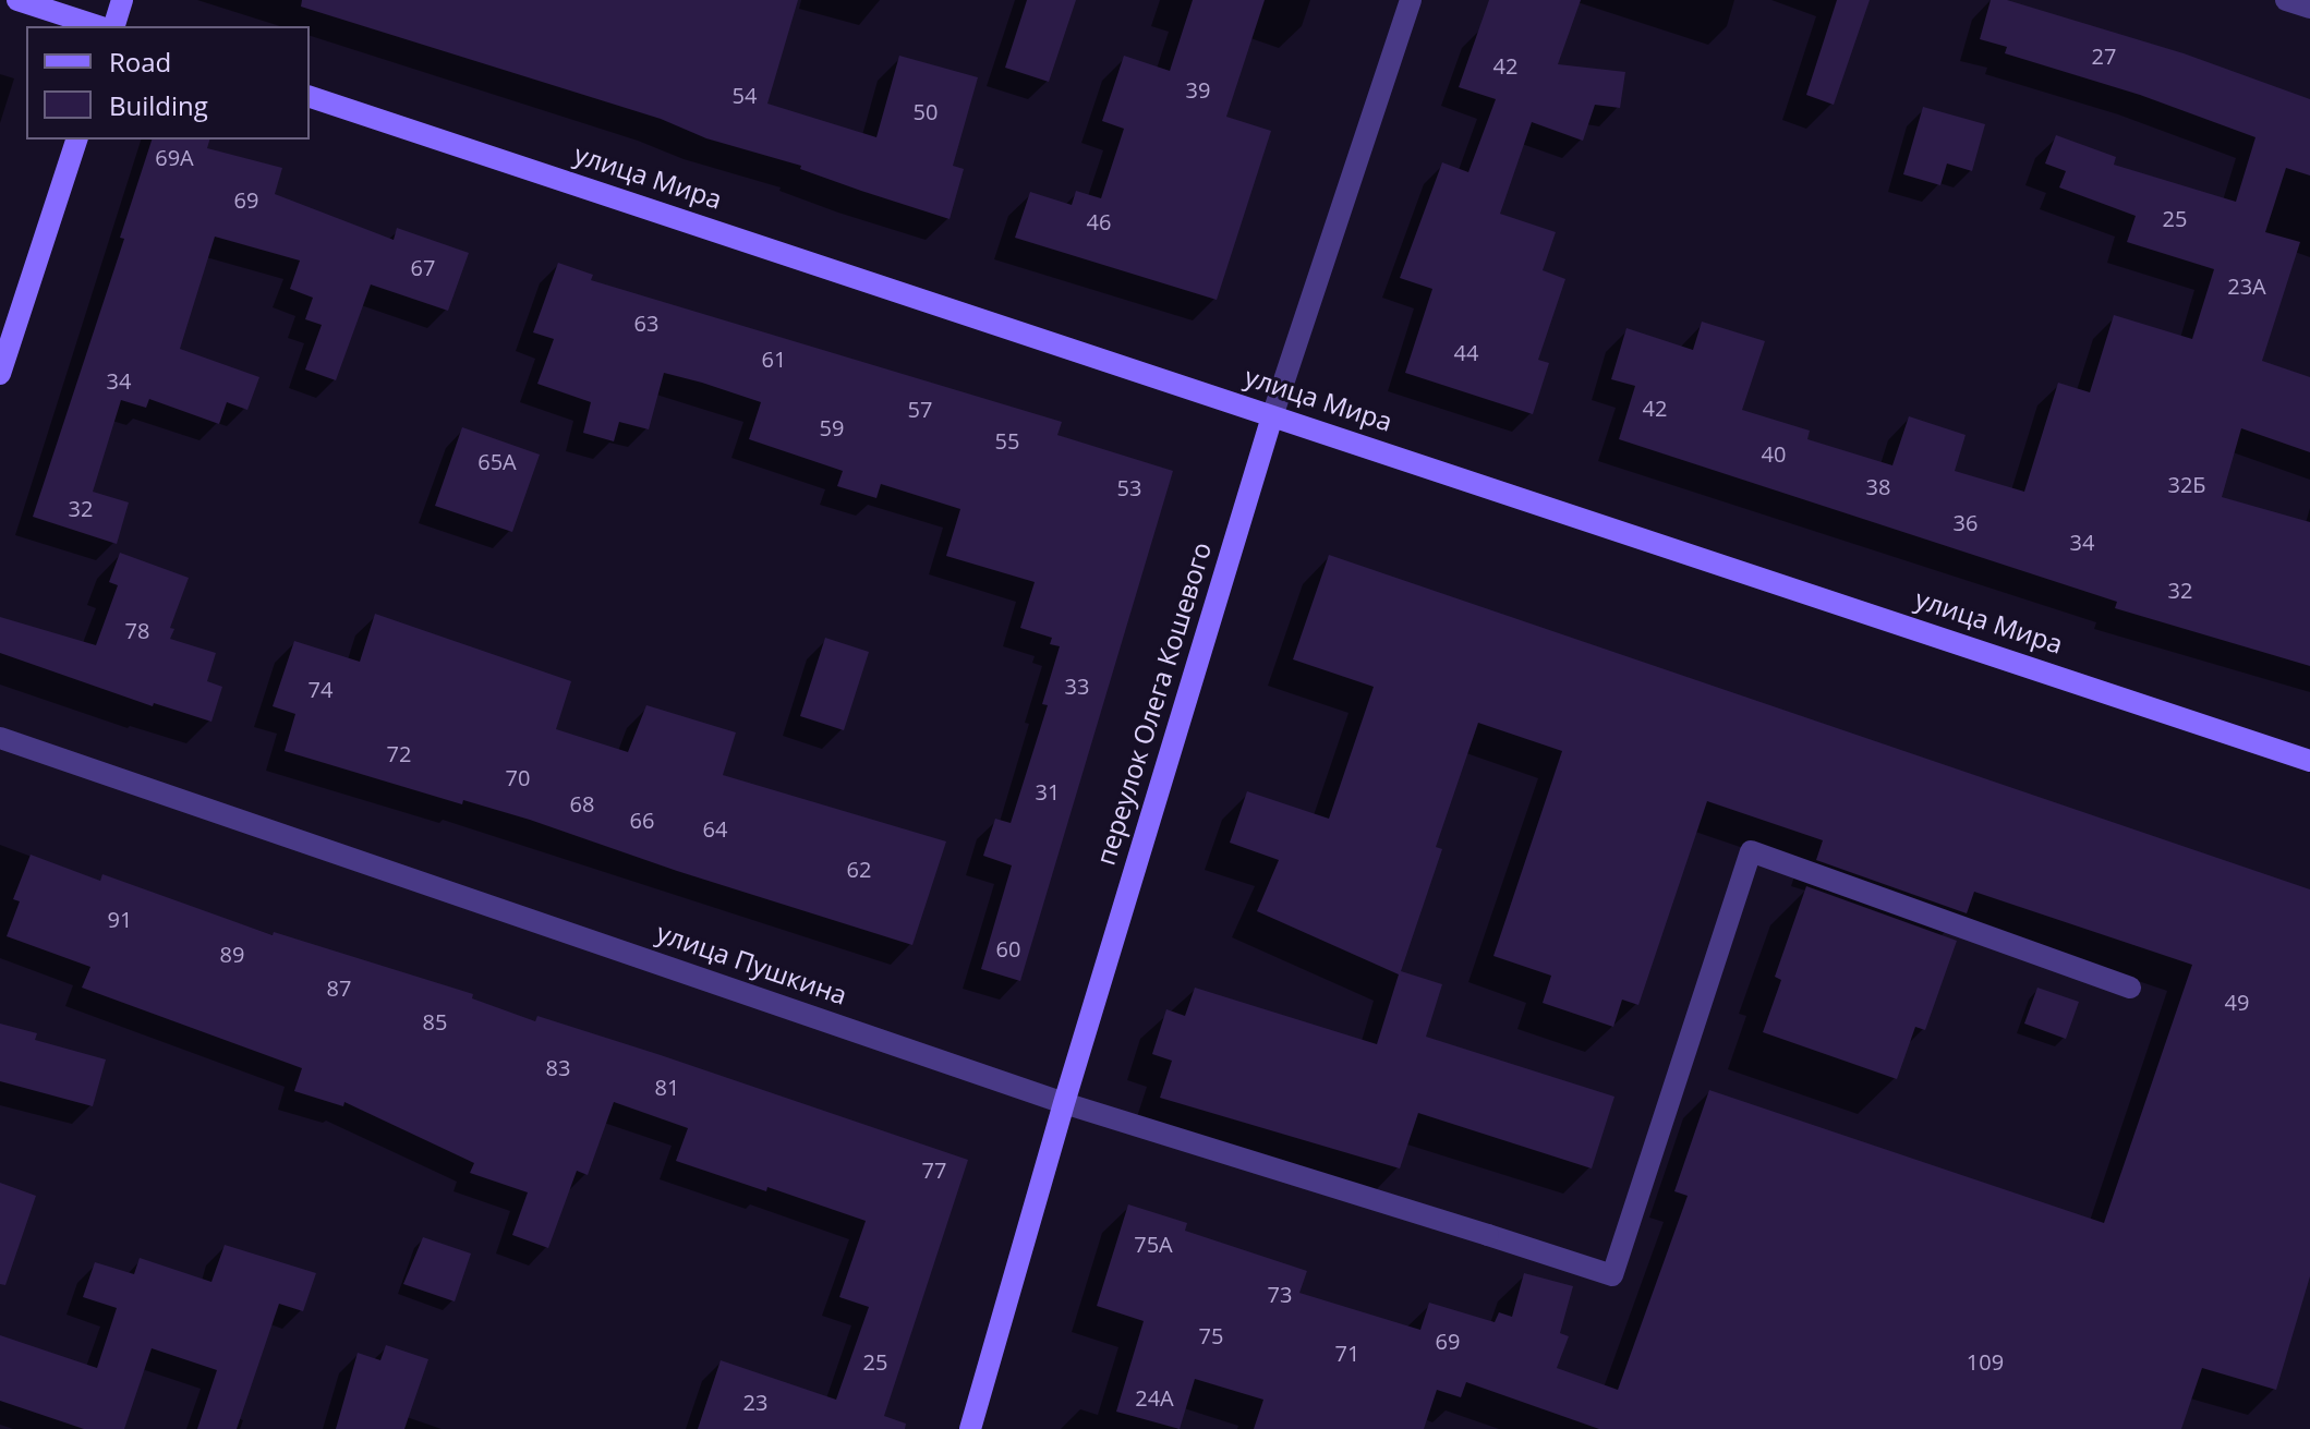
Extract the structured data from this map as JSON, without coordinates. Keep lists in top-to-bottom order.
{
  "streets": {
    "street": ["улица Мира", "переулок Олега Кошевого", "улица Пушкина"]
  },
  "crossings": [
    ["улица Мира", "переулок Олега Кошевого"],
    ["переулок Олега Кошевого", "улица Пушкина"]
  ],
  "house_numbers": [
    "27",
    "42",
    "39",
    "54",
    "50",
    "69А",
    "69",
    "25",
    "46",
    "67",
    "23А",
    "63",
    "44",
    "61",
    "34",
    "42",
    "57",
    "59",
    "55",
    "40",
    "65А",
    "32Б",
    "38",
    "53",
    "32",
    "36",
    "34",
    "32",
    "78",
    "33",
    "74",
    "72",
    "70",
    "31",
    "68",
    "66",
    "64",
    "62",
    "91",
    "60",
    "89",
    "87",
    "49",
    "85",
    "83",
    "81",
    "77",
    "75А",
    "73",
    "75",
    "69",
    "71",
    "25",
    "109",
    "24А",
    "23"
  ],
  "legend": ["Road", "Building"]
}
